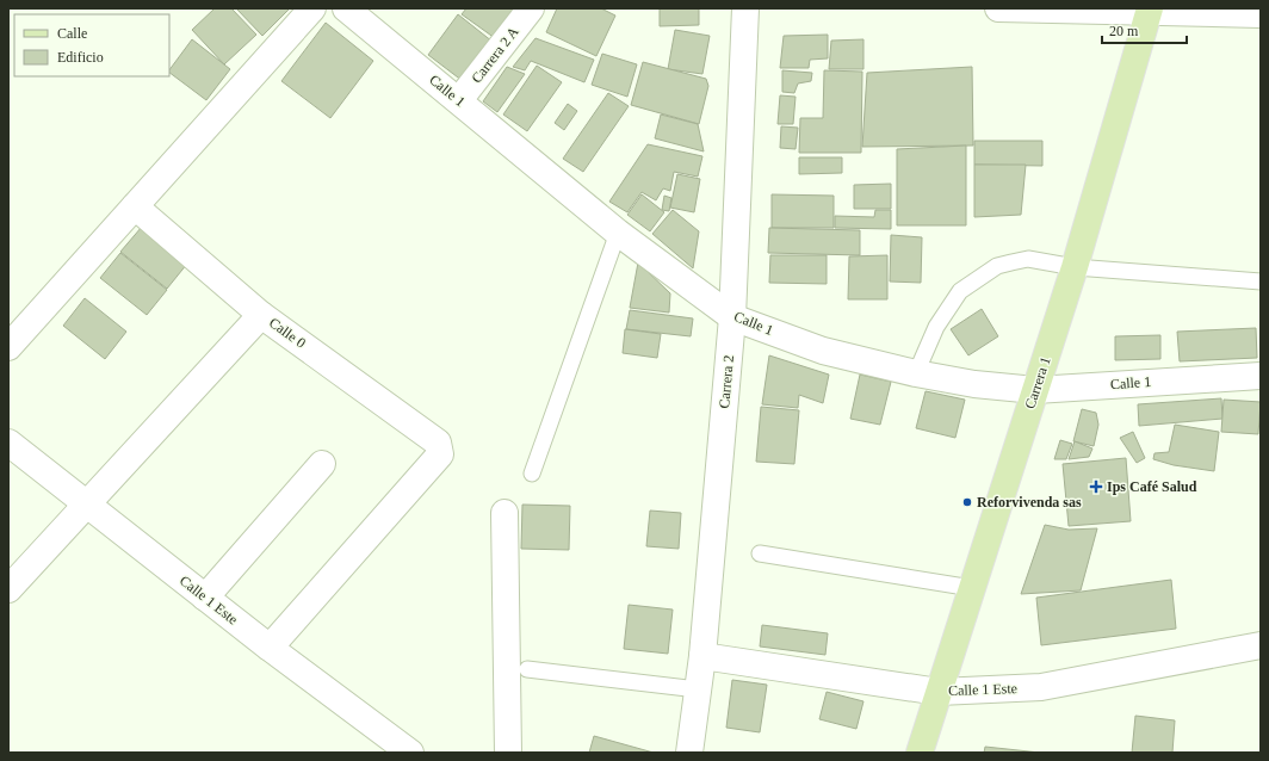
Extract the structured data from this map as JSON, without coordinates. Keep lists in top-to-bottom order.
{
  "streets": {
    "main road": ["Carrera 1"],
    "street": [
      "Carrera 2 A",
      "Calle 1",
      "Calle 0",
      "Carrera 2",
      "Calle 1 Este"
    ]
  },
  "crossings": [
    ["Carrera 2 A", "Calle 1"],
    ["Calle 1", "Carrera 2"],
    ["Calle 1", "Carrera 1"],
    ["Calle 0", "Calle 1 Este"],
    ["Carrera 2", "Calle 1 Este"],
    ["Carrera 1", "Calle 1 Este"]
  ],
  "places": {
    "health": ["Ips Café Salud"],
    "other": ["Reforvivenda sas"]
  },
  "legend": ["Calle", "Edificio"],
  "scale_bar": "20 m"
}
